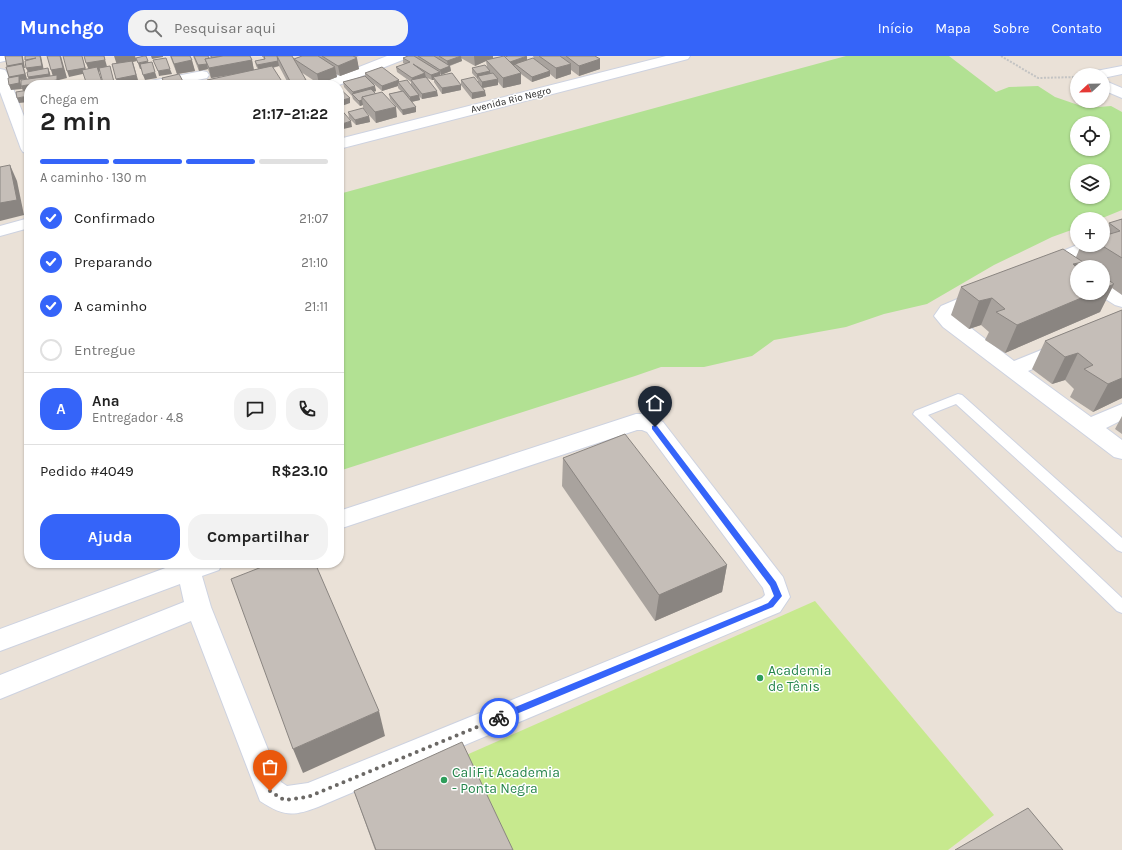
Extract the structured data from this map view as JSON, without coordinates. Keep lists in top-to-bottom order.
{
  "streets": {
    "street": ["Avenida Rio Negro"]
  },
  "places": ["Academia de Tênis", "CaliFit Academia - Ponta Negra"],
  "north": "left",
  "page": {
    "header": "Munchgo",
    "search": "Pesquisar aqui",
    "nav": [
      "Início",
      "Mapa",
      "Sobre",
      "Contato"
    ],
    "map_buttons": ["+", "−"],
    "heading": ["2 min", "Chega em", "21:17–21:22"],
    "panel": [
      "Ana",
      "Entregador · 4.8",
      "Pedido #4049",
      "R$23.10"
    ],
    "bar": "A caminho · 130 m",
    "list": [
      ["Confirmado", "21:07"],
      ["Preparando", "21:10"],
      ["A caminho", "21:11"],
      "Entregue"
    ],
    "round": "A",
    "buttons": ["Ajuda", "Compartilhar"]
  }
}
